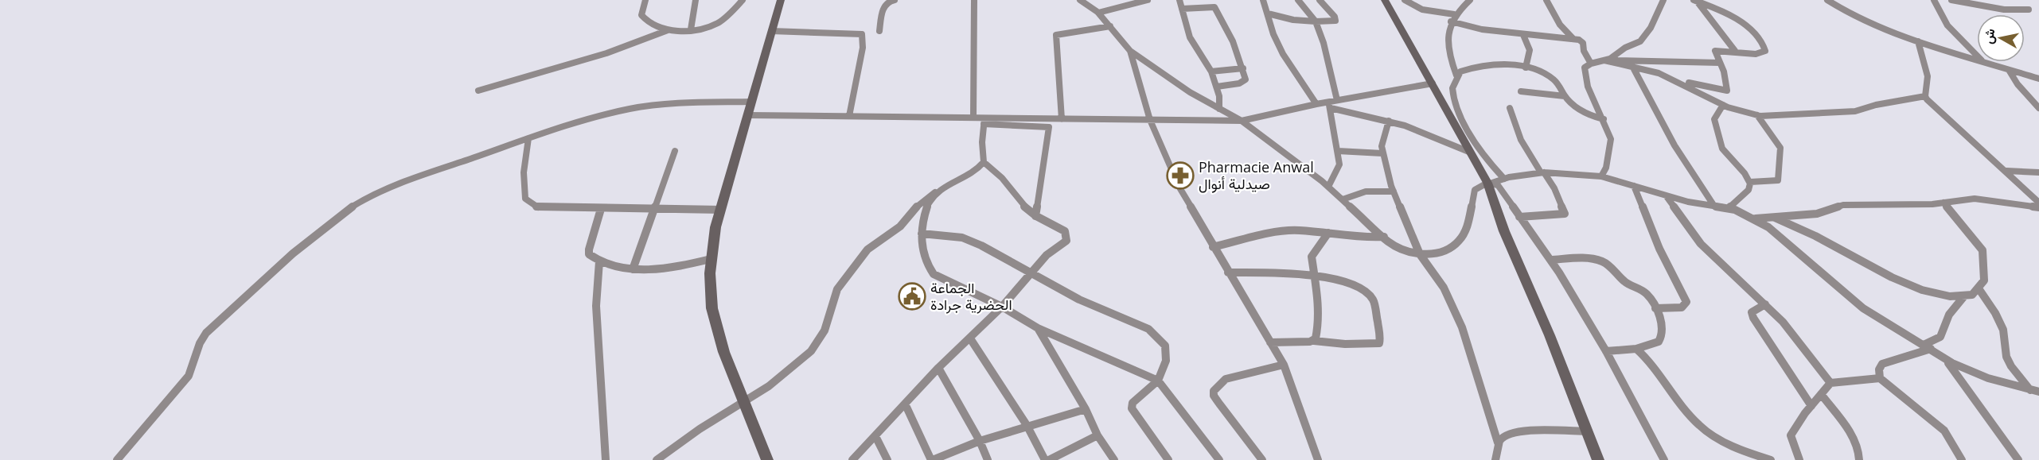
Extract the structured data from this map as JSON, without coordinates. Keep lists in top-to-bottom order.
{
  "places": {
    "pharmacy": ["Pharmacie Anwal صيدلية أنوال"],
    "public building": ["الجماعة الحضرية جرادة"]
  },
  "north": "left"
}
